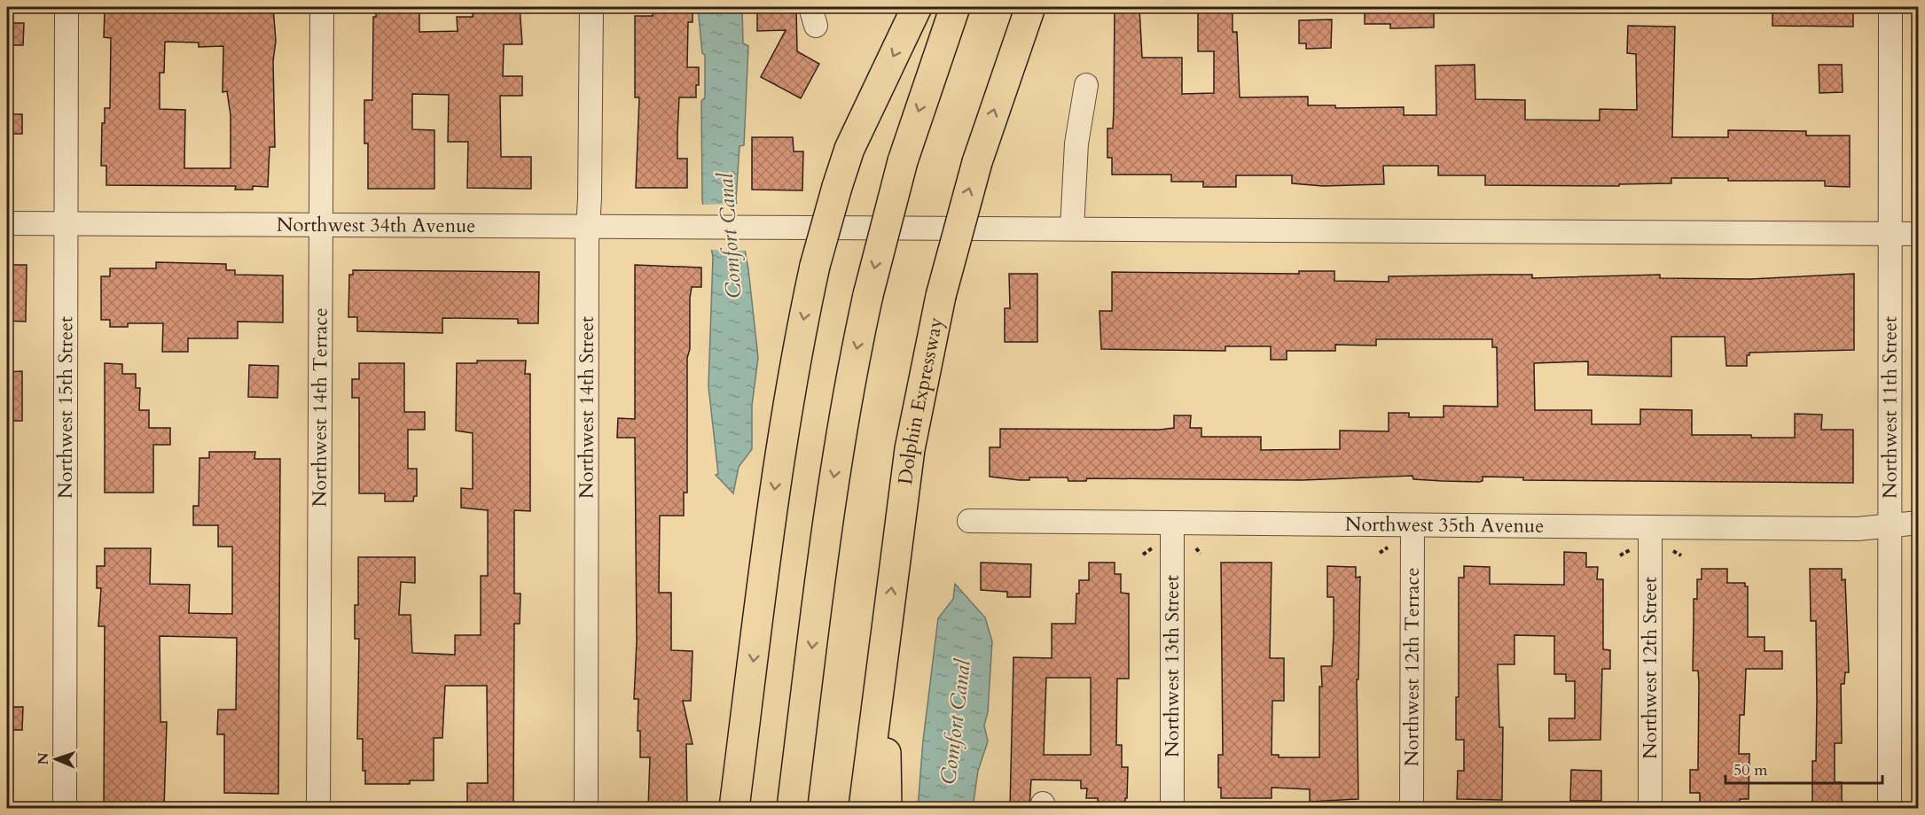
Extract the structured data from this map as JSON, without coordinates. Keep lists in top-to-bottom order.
{
  "streets": {
    "highway": ["Dolphin Expressway"],
    "street": [
      "Northwest 34th Avenue",
      "Northwest 15th Street",
      "Northwest 14th Terrace",
      "Northwest 14th Street",
      "Northwest 11th Street",
      "Northwest 35th Avenue",
      "Northwest 13th Street",
      "Northwest 12th Terrace",
      "Northwest 12th Street"
    ]
  },
  "crossings": [
    ["Northwest 34th Avenue", "Northwest 15th Street"],
    ["Northwest 34th Avenue", "Northwest 14th Terrace"],
    ["Northwest 34th Avenue", "Northwest 14th Street"],
    ["Northwest 34th Avenue", "Northwest 11th Street"],
    ["Northwest 11th Street", "Northwest 35th Avenue"],
    ["Northwest 35th Avenue", "Northwest 13th Street"],
    ["Northwest 35th Avenue", "Northwest 12th Terrace"],
    ["Northwest 35th Avenue", "Northwest 12th Street"]
  ],
  "water": ["Comfort Canal"],
  "scale_bar": "50 m",
  "north": "left"
}
